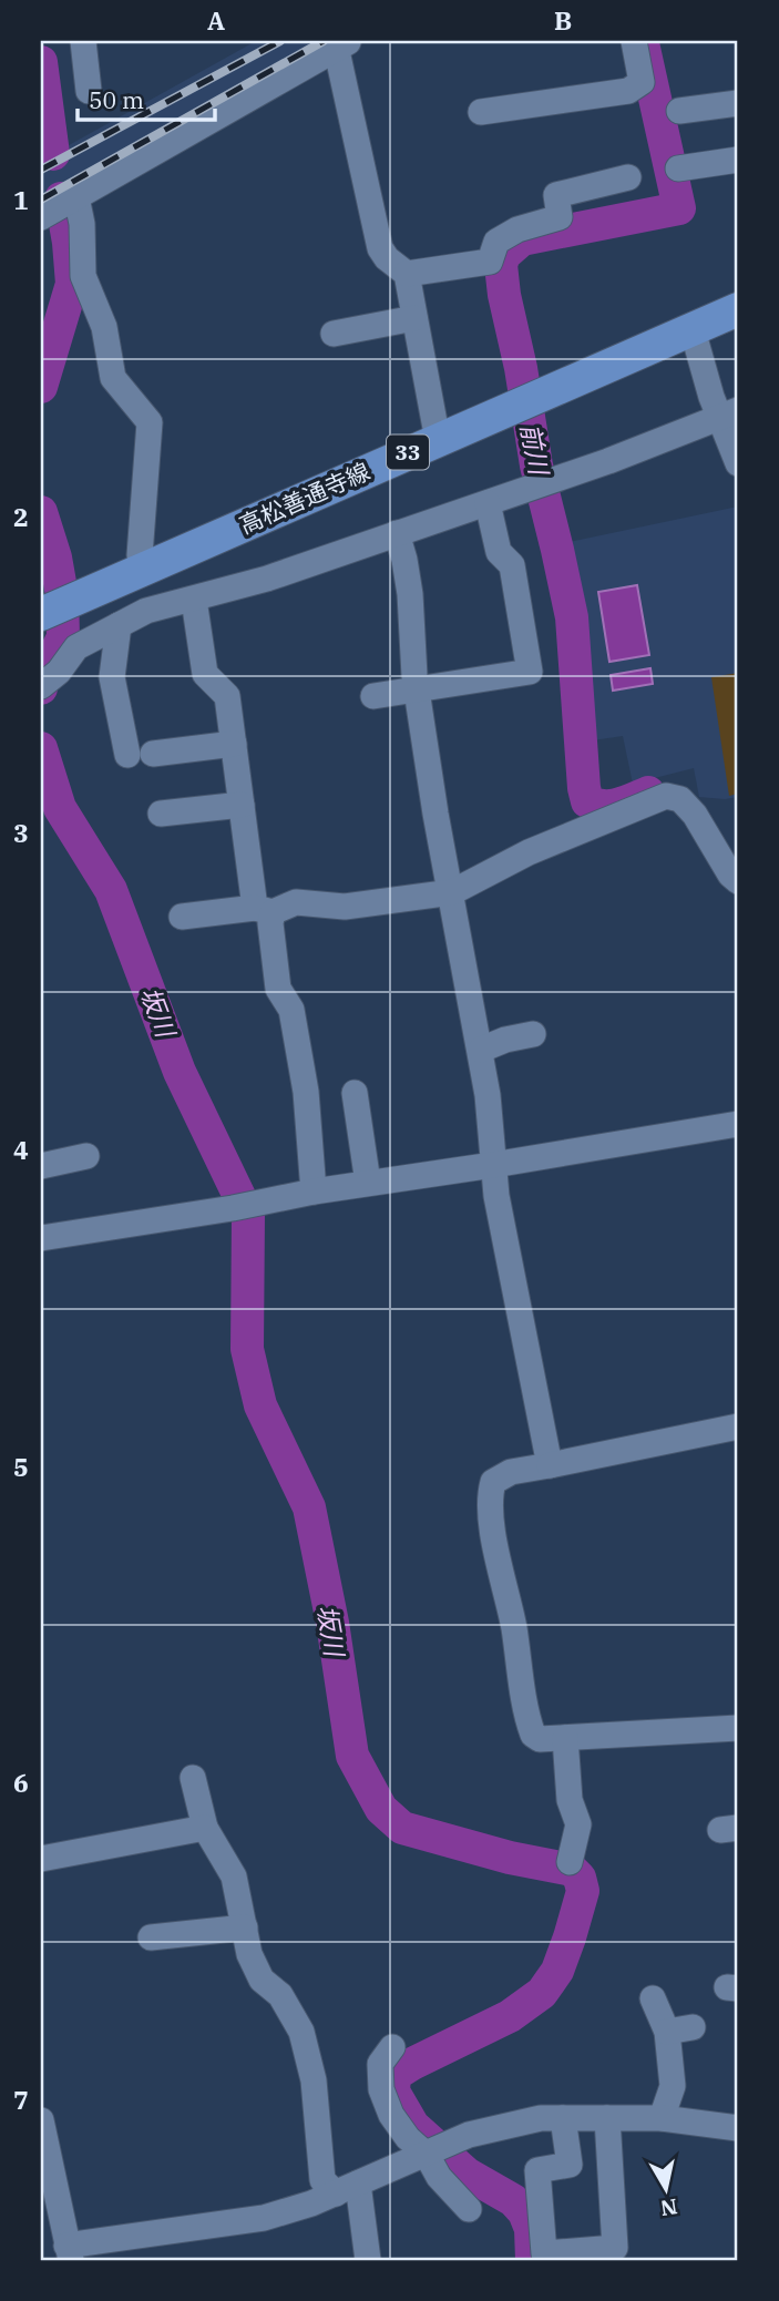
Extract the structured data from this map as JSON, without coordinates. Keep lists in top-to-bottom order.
{
  "streets": {
    "main road": ["33", "高松善通寺線"]
  },
  "water": ["前川", "坂川"],
  "scale_bar": "50 m",
  "north": "bottom",
  "grid": {
    "columns": ["A", "B"],
    "rows": [
      "1",
      "2",
      "3",
      "4",
      "5",
      "6",
      "7"
    ]
  }
}
